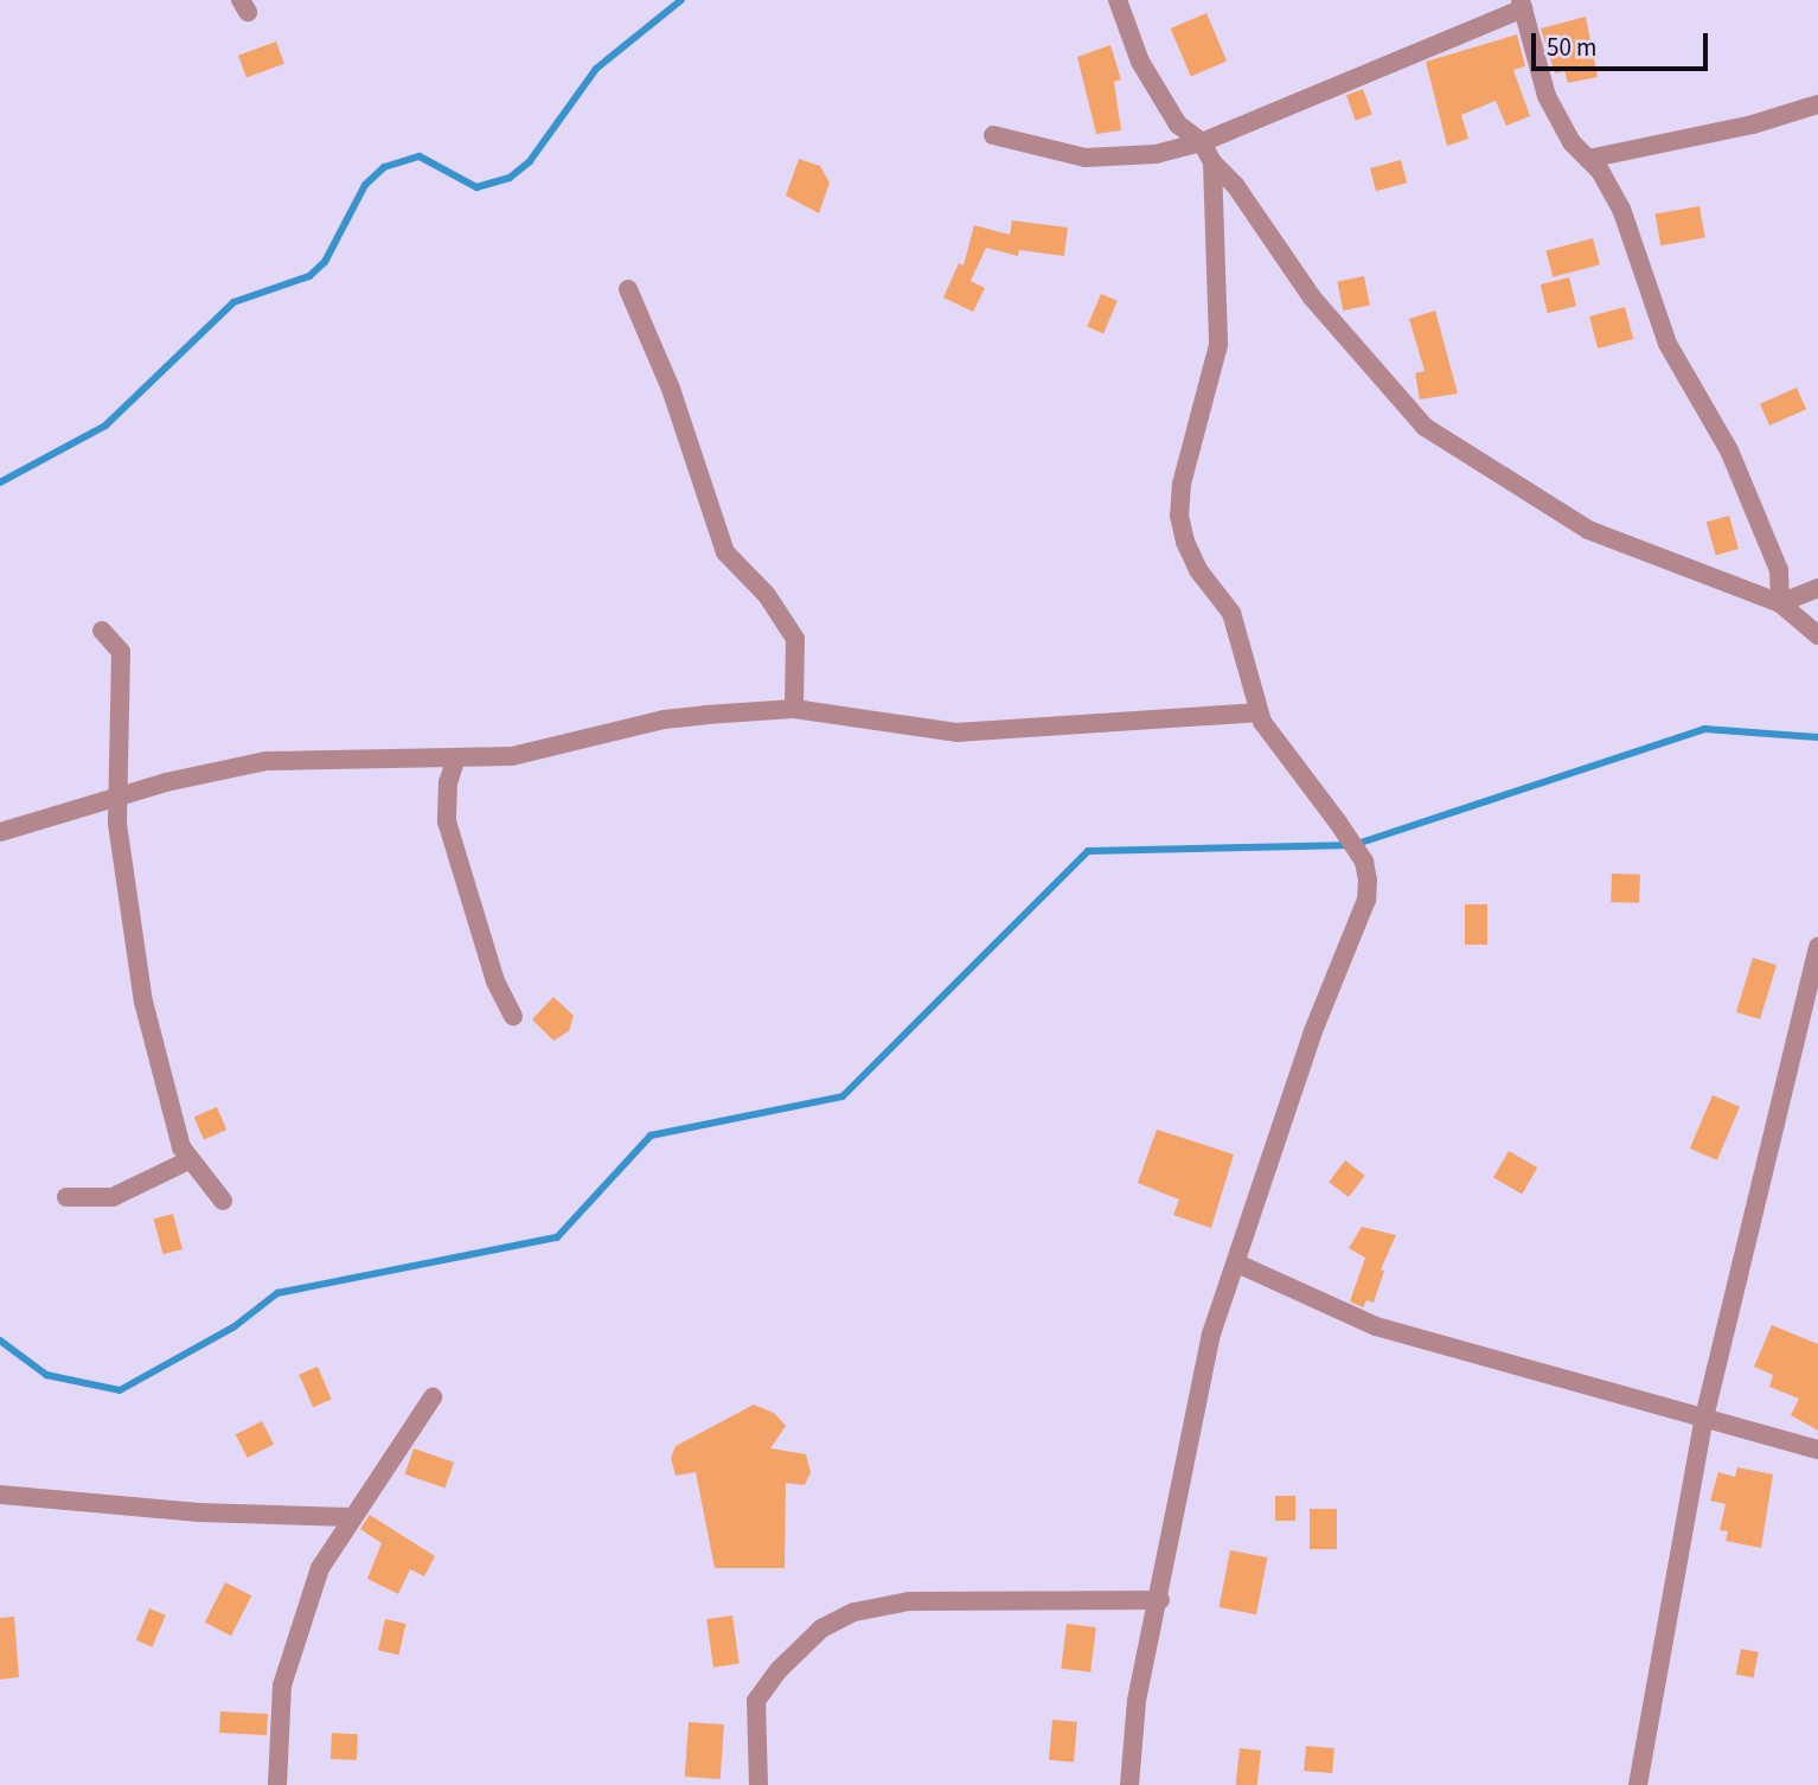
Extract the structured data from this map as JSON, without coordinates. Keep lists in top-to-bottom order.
{
  "scale_bar": "50 m"
}
